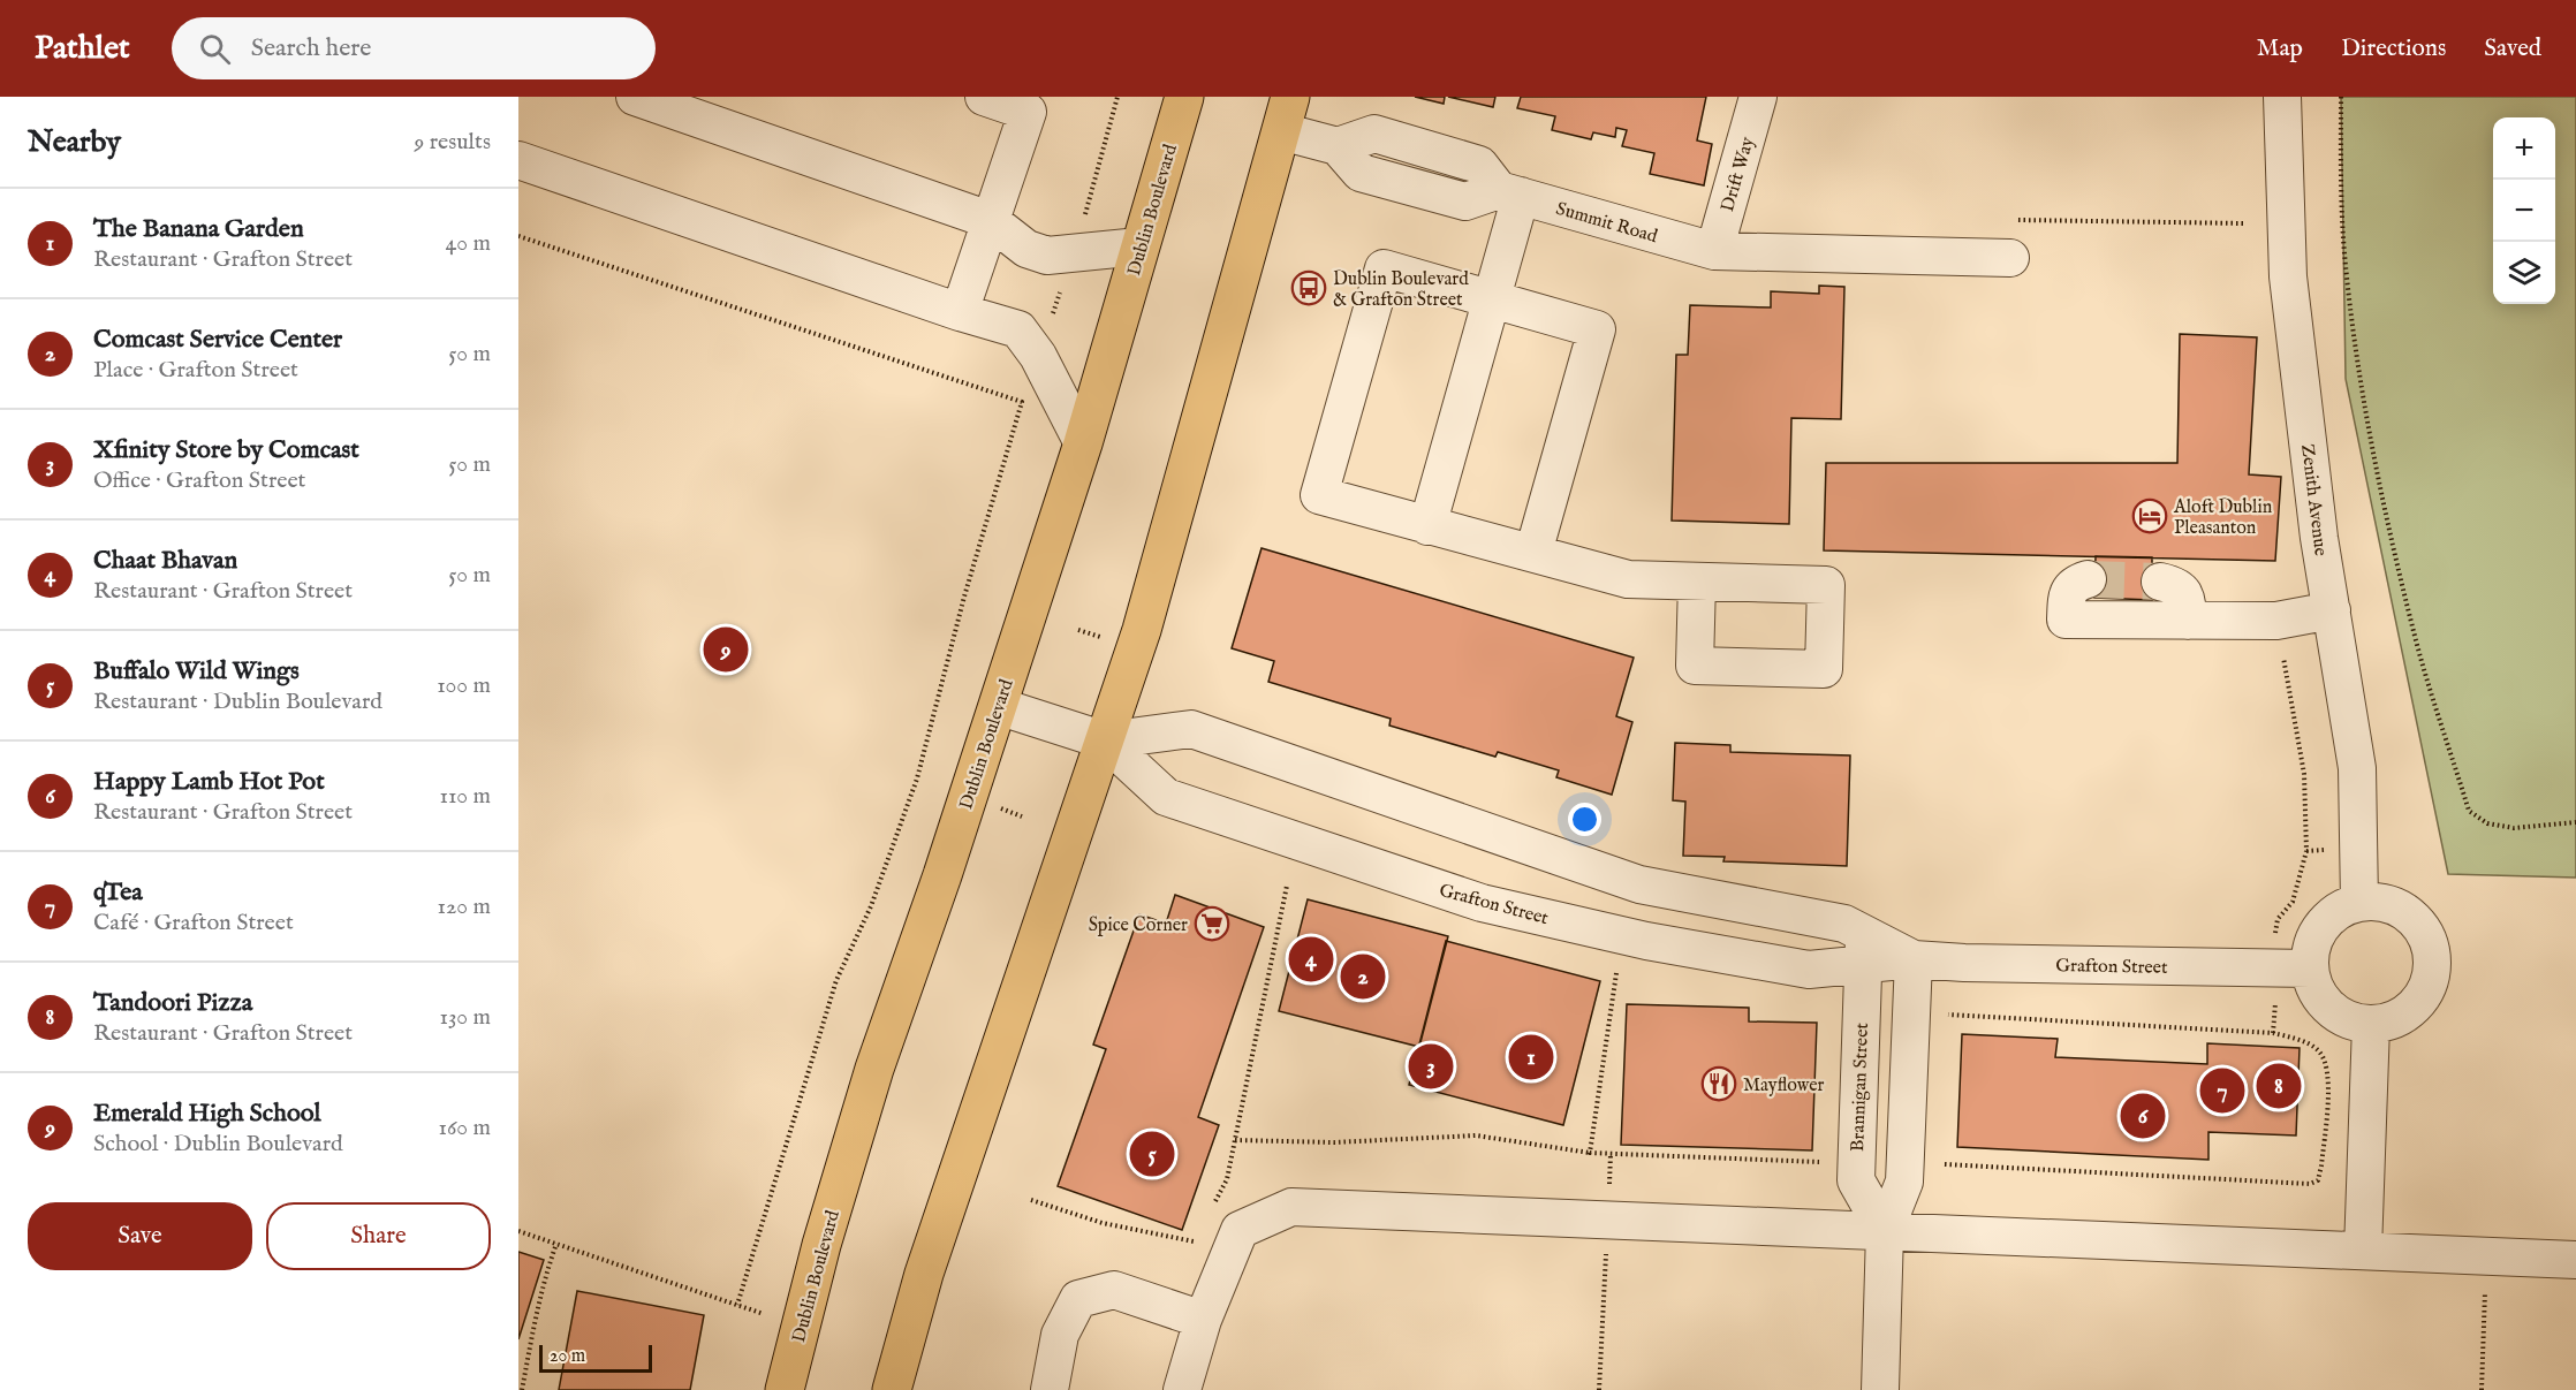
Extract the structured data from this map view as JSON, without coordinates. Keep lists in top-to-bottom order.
{
  "streets": {
    "main road": ["Dublin Boulevard"],
    "street": [
      "Drift Way",
      "Summit Road",
      "Zenith Avenue",
      "Grafton Street",
      "Brannigan Street"
    ]
  },
  "crossings": [
    ["Drift Way", "Summit Road"],
    ["Dublin Boulevard", "Grafton Street"],
    ["Zenith Avenue", "Grafton Street"],
    ["Grafton Street", "Brannigan Street"]
  ],
  "places": {
    "bus stop": ["Dublin Boulevard & Grafton Street"],
    "hotel": ["Aloft Dublin Pleasanton"],
    "supermarket": ["Spice Corner"],
    "restaurant": ["Mayflower"]
  },
  "scale_bar": "20 m",
  "page": {
    "header": "Pathlet",
    "search": "Search here",
    "nav": ["Map", "Directions", "Saved"],
    "heading": ["Nearby", "9 results"],
    "map_buttons": ["+", "−"],
    "list": [
      {
        "mark": "1",
        "name": "The Banana Garden",
        "note": "Restaurant · Grafton Street",
        "value": "40 m"
      },
      {
        "mark": "2",
        "name": "Comcast Service Center",
        "note": "Place · Grafton Street",
        "value": "50 m"
      },
      {
        "mark": "3",
        "name": "Xfinity Store by Comcast",
        "note": "Office · Grafton Street",
        "value": "50 m"
      },
      {
        "mark": "4",
        "name": "Chaat Bhavan",
        "note": "Restaurant · Grafton Street",
        "value": "50 m"
      },
      {
        "mark": "5",
        "name": "Buffalo Wild Wings",
        "note": "Restaurant · Dublin Boulevard",
        "value": "100 m"
      },
      {
        "mark": "6",
        "name": "Happy Lamb Hot Pot",
        "note": "Restaurant · Grafton Street",
        "value": "110 m"
      },
      {
        "mark": "7",
        "name": "qTea",
        "note": "Café · Grafton Street",
        "value": "120 m"
      },
      {
        "mark": "8",
        "name": "Tandoori Pizza",
        "note": "Restaurant · Grafton Street",
        "value": "130 m"
      },
      {
        "mark": "9",
        "name": "Emerald High School",
        "note": "School · Dublin Boulevard",
        "value": "160 m"
      }
    ],
    "pins": [
      "9",
      "4",
      "2",
      "1",
      "3",
      "8",
      "7",
      "6",
      "5"
    ],
    "buttons": ["Save", "Share"],
    "scale": "20 m"
  }
}
